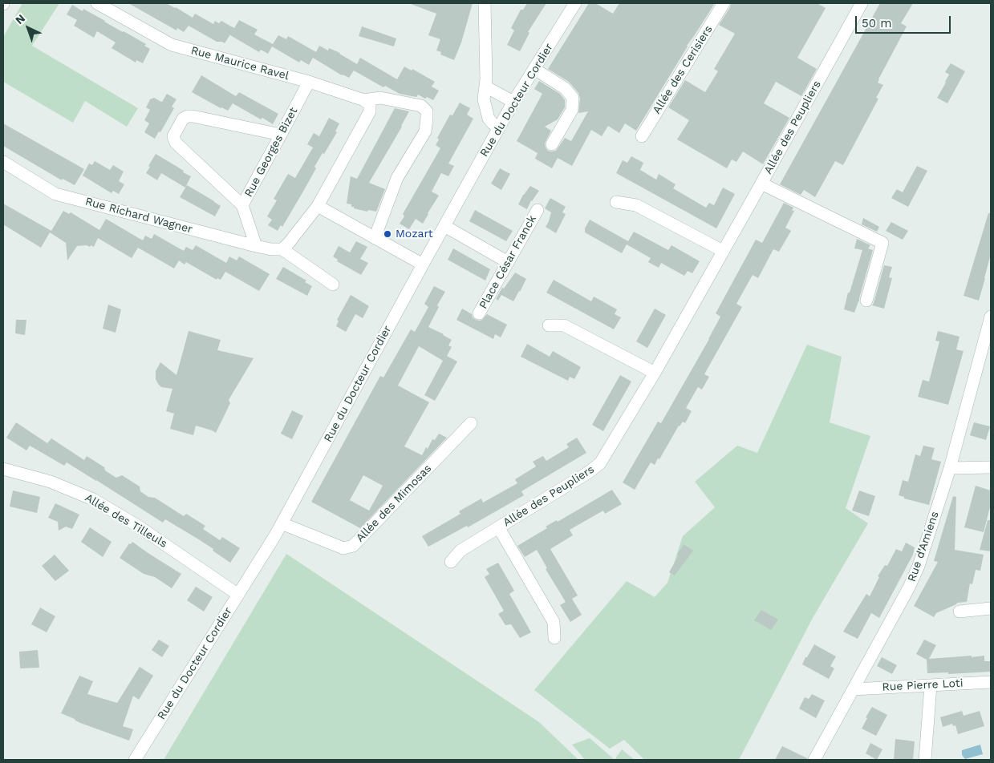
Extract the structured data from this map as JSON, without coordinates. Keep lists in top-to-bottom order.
{
  "streets": {
    "street": [
      "Rue Maurice Ravel",
      "Allée des Cerisiers",
      "Rue du Docteur Cordier",
      "Allée des Peupliers",
      "Rue Georges Bizet",
      "Rue Richard Wagner",
      "Place César Franck",
      "Allée des Mimosas",
      "Allée des Tilleuls",
      "Rue d'Amiens",
      "Rue Pierre Loti"
    ]
  },
  "crossings": [
    ["Rue Maurice Ravel", "Rue Georges Bizet"],
    ["Rue du Docteur Cordier", "Allée des Mimosas"],
    ["Rue du Docteur Cordier", "Allée des Tilleuls"],
    ["Rue Georges Bizet", "Rue Richard Wagner"],
    ["Rue d'Amiens", "Rue Pierre Loti"]
  ],
  "places": ["Mozart"],
  "scale_bar": "50 m",
  "north": "top left"
}
